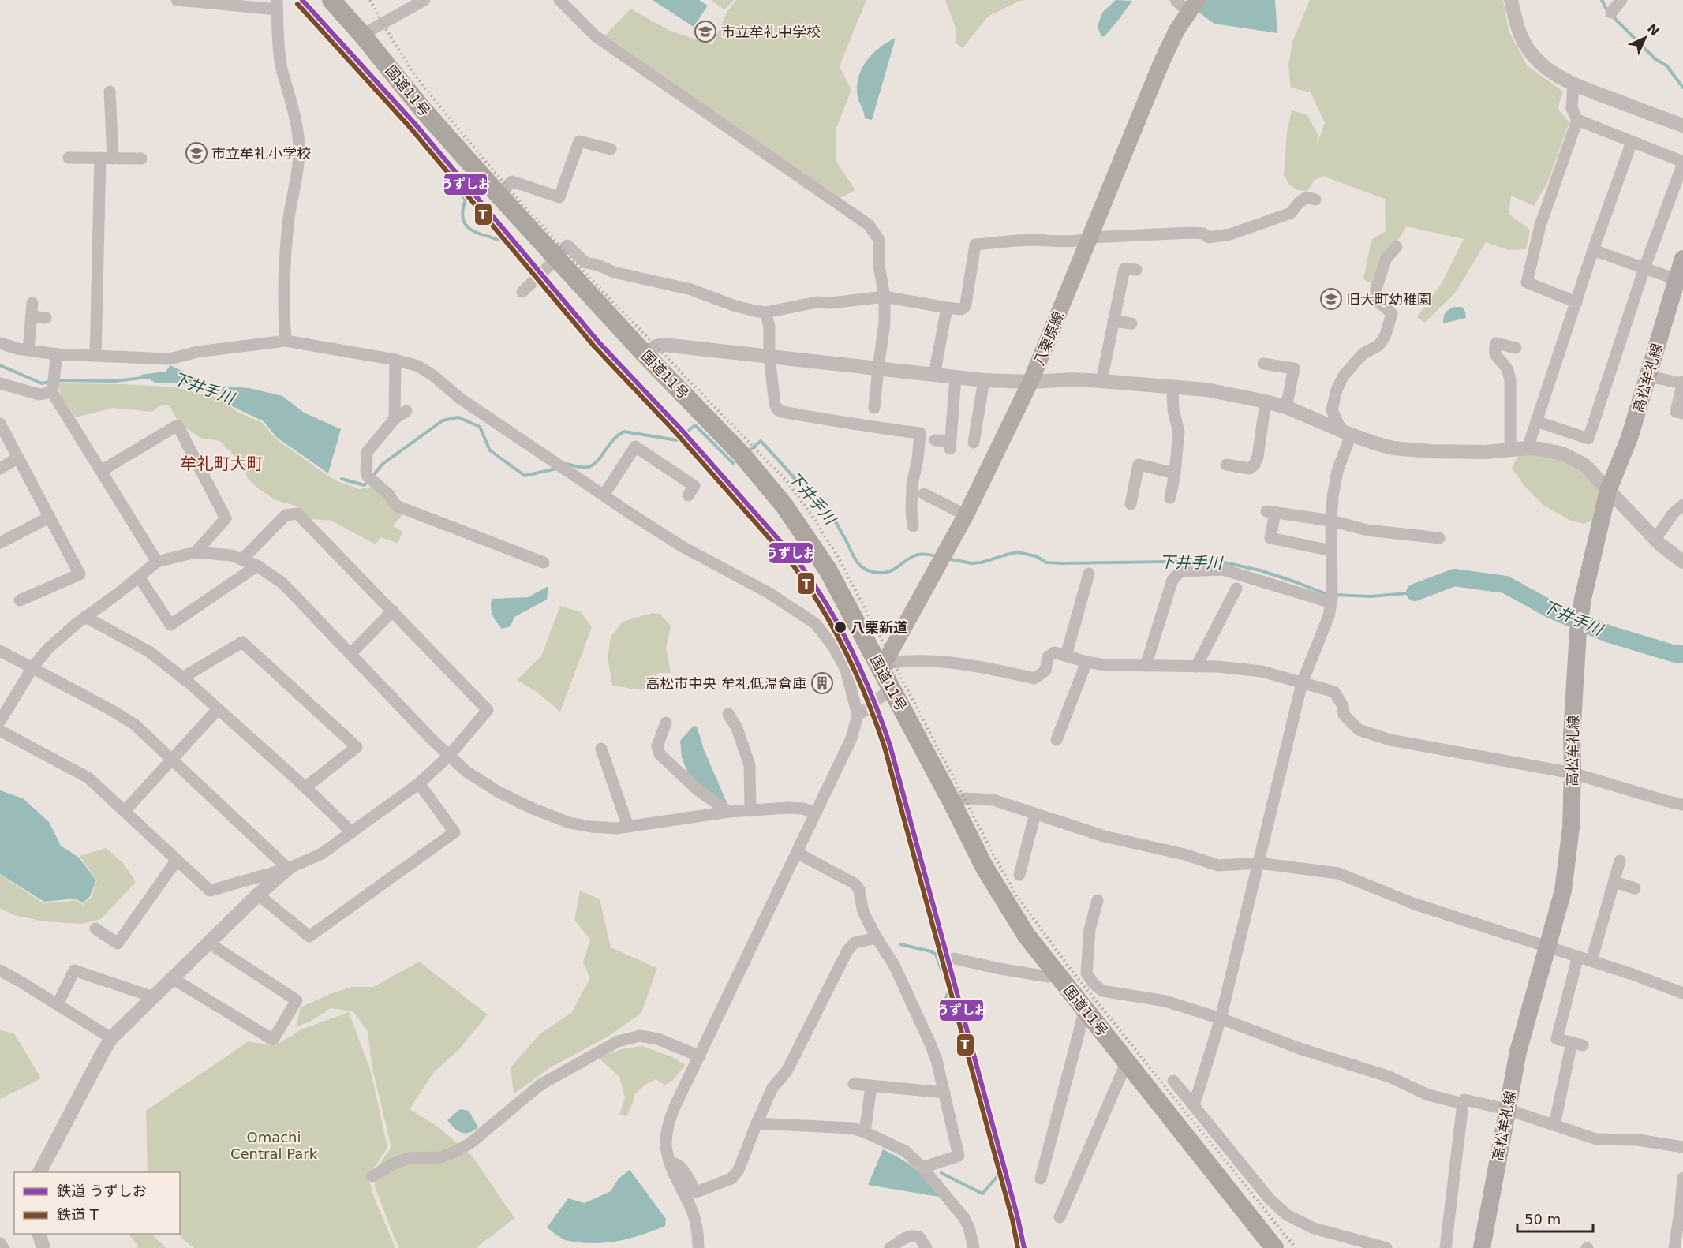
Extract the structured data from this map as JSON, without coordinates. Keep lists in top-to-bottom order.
{
  "streets": {
    "highway": ["国道11号"],
    "main road": ["八栗原線", "高松牟礼線"]
  },
  "crossings": [
    ["国道11号", "八栗原線"]
  ],
  "districts": ["牟礼町大町"],
  "water": ["下井手川"],
  "parks": ["Omachi Central Park"],
  "places": {
    "school or university": ["市立牟礼中学校", "市立牟礼小学校", "旧大町幼稚園"],
    "other": ["八栗新道"],
    "building": ["高松市中央 牟礼低温倉庫"]
  },
  "lines": ["rail line うずしお", "rail line T"],
  "legend": ["鉄道 うずしお", "鉄道 T"],
  "scale_bar": "50 m",
  "north": "top right"
}
